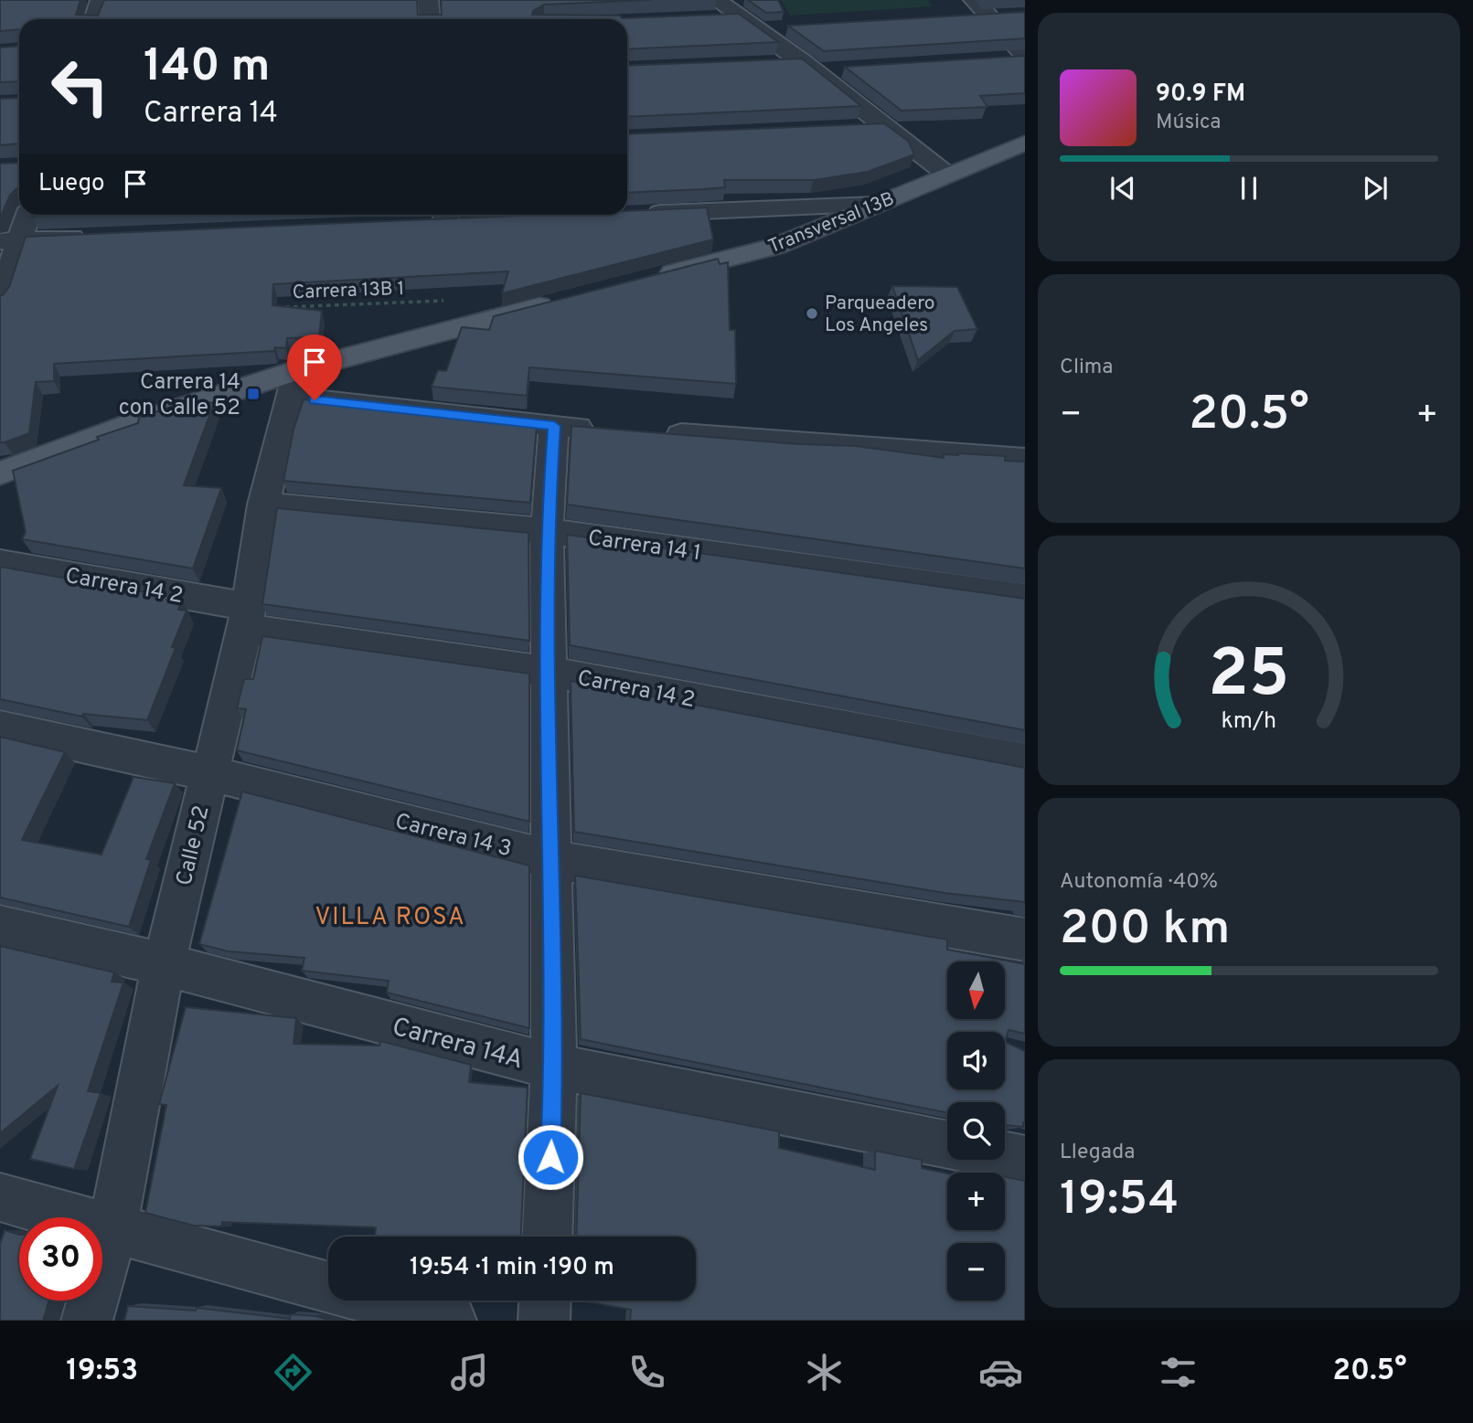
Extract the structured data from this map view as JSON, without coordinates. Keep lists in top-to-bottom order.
{
  "streets": {
    "main road": ["Transversal 13B"],
    "street": [
      "Carrera 14 1",
      "Carrera 14 2",
      "Carrera 14 3",
      "Calle 52",
      "Carrera 14A"
    ],
    "path": ["Carrera 13B 1"]
  },
  "crossings": [
    ["Carrera 14 1", "Calle 52"],
    ["Carrera 14 2", "Calle 52"],
    ["Carrera 14 3", "Calle 52"],
    ["Calle 52", "Carrera 14A"]
  ],
  "districts": ["VILLA ROSA"],
  "places": {
    "other": ["Parqueadero Los Angeles"],
    "transit": ["Carrera 14 con Calle 52"]
  },
  "north": "bottom",
  "page": {
    "turn": ["140 m", "Carrera 14"],
    "song": ["90.9 FM", "Música"],
    "then": "Luego",
    "tile": [
      "Clima",
      ["Autonomía · 40%", "200 km"],
      ["Llegada", "19:54"]
    ],
    "heat": ["−", "20.5°", "+"],
    "map_buttons": ["+", "−"],
    "limit": "30",
    "trip": "19:54 · 1 min · 190 m",
    "tabs": ["19:53", "20.5°"],
    "gauge": ["25", "km/h"]
  }
}
